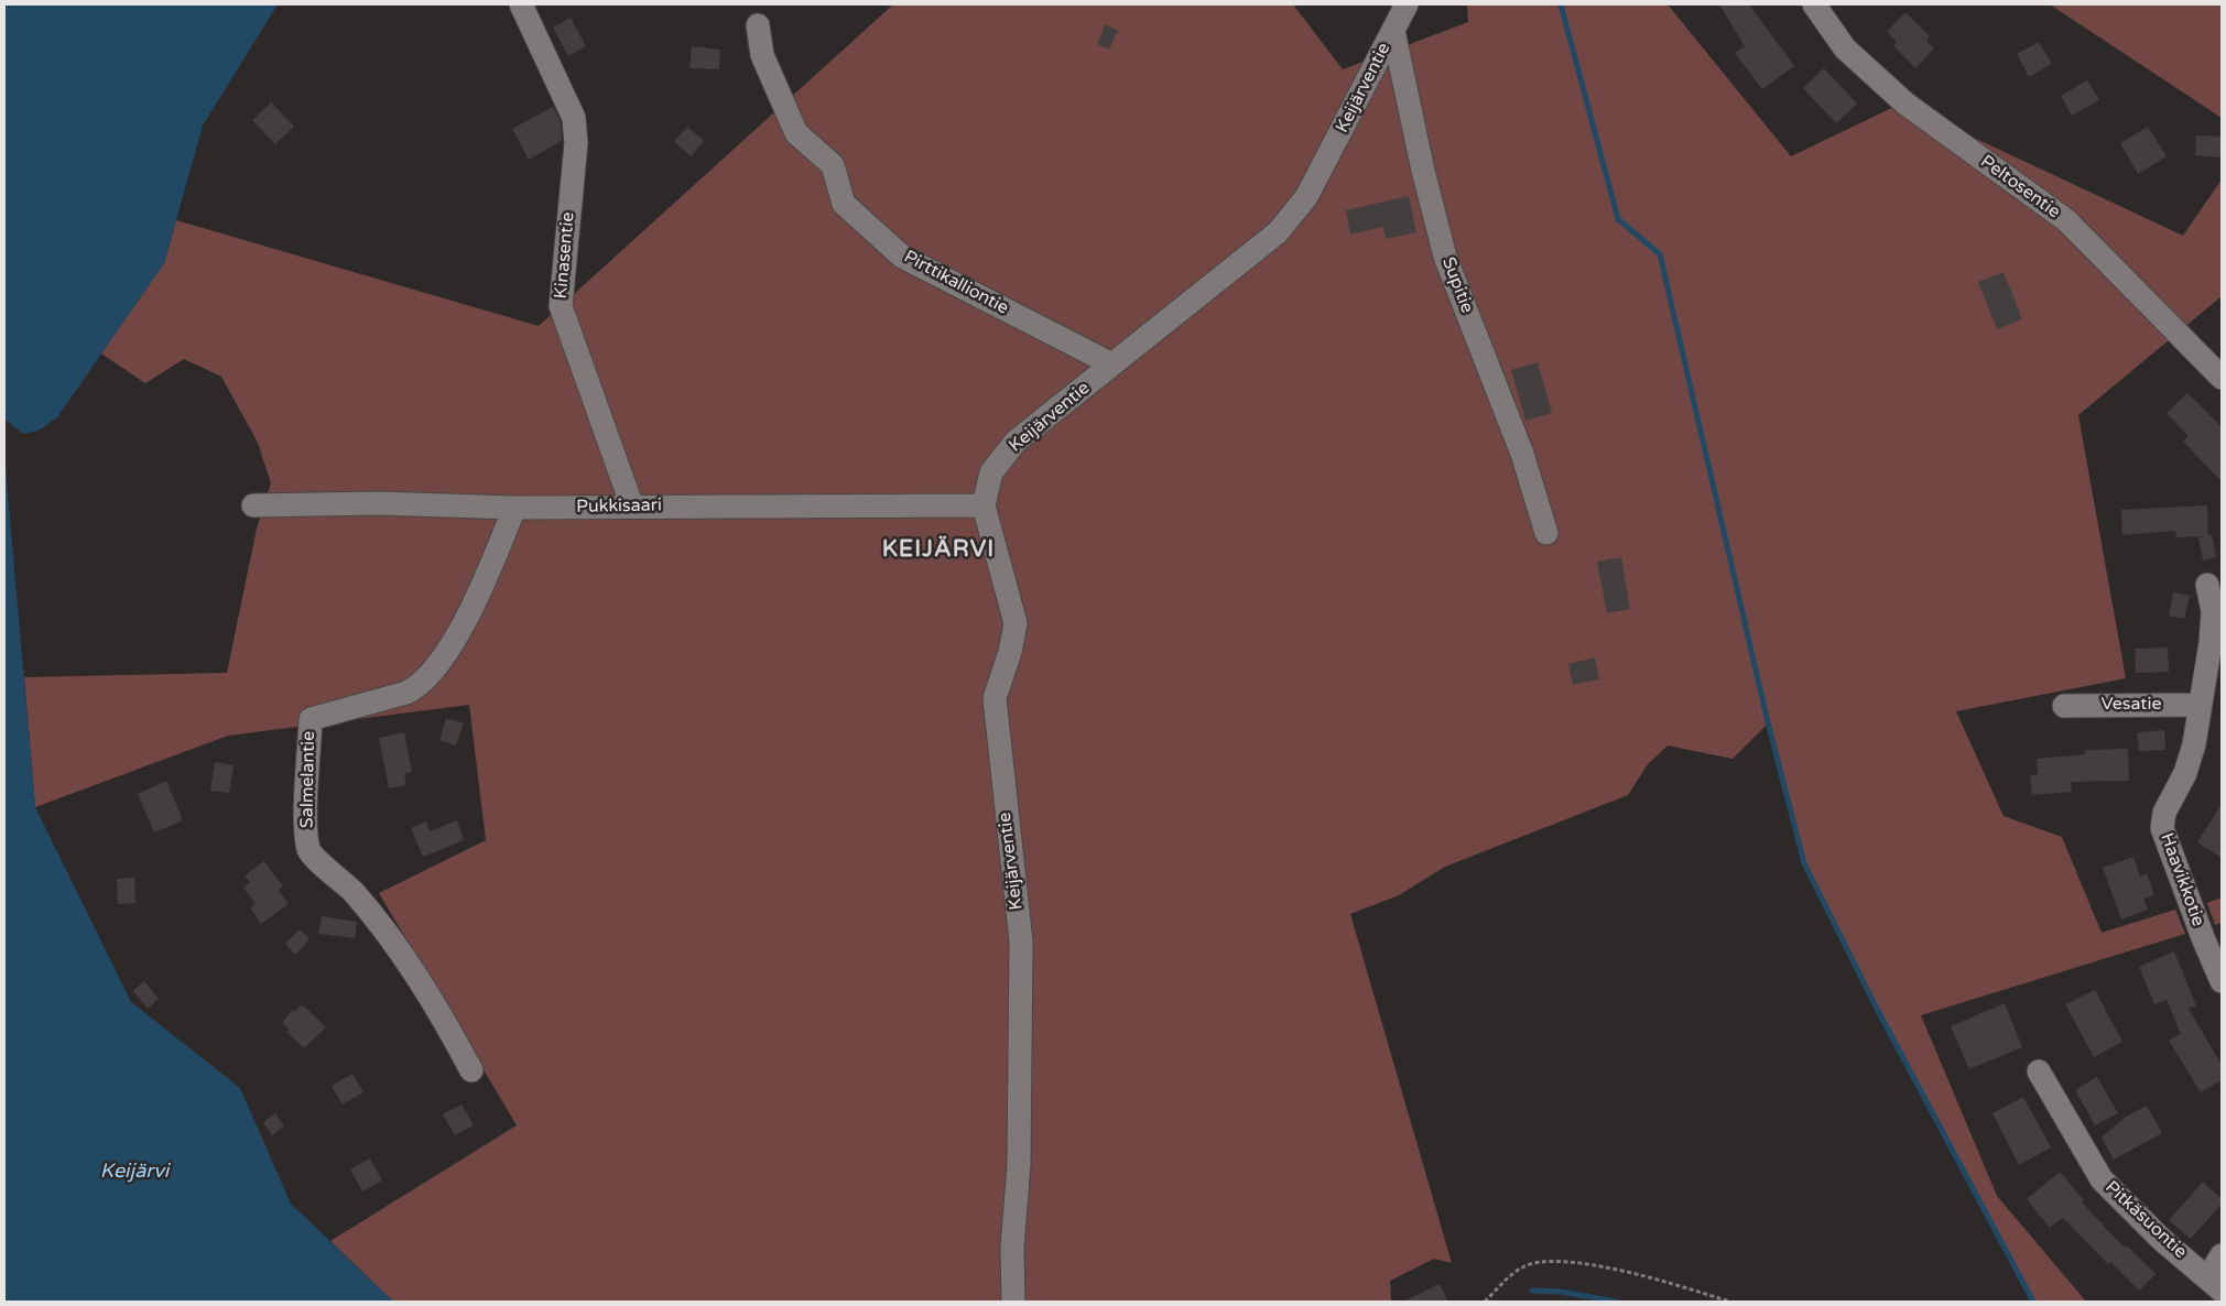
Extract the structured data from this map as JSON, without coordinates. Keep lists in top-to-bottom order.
{
  "streets": {
    "street": [
      "Keijärventie",
      "Peltosentie",
      "Kinasentie",
      "Pirttikalliontie",
      "Supitie",
      "Pukkisaari",
      "Vesatie",
      "Salmelantie",
      "Haavikkotie",
      "Pitkäsuontie"
    ]
  },
  "crossings": [
    ["Keijärventie", "Pirttikalliontie"],
    ["Keijärventie", "Supitie"],
    ["Keijärventie", "Pukkisaari"],
    ["Kinasentie", "Pukkisaari"],
    ["Pukkisaari", "Salmelantie"],
    ["Vesatie", "Haavikkotie"]
  ],
  "districts": ["KEIJÄRVI"],
  "water": ["Keijärvi"]
}
